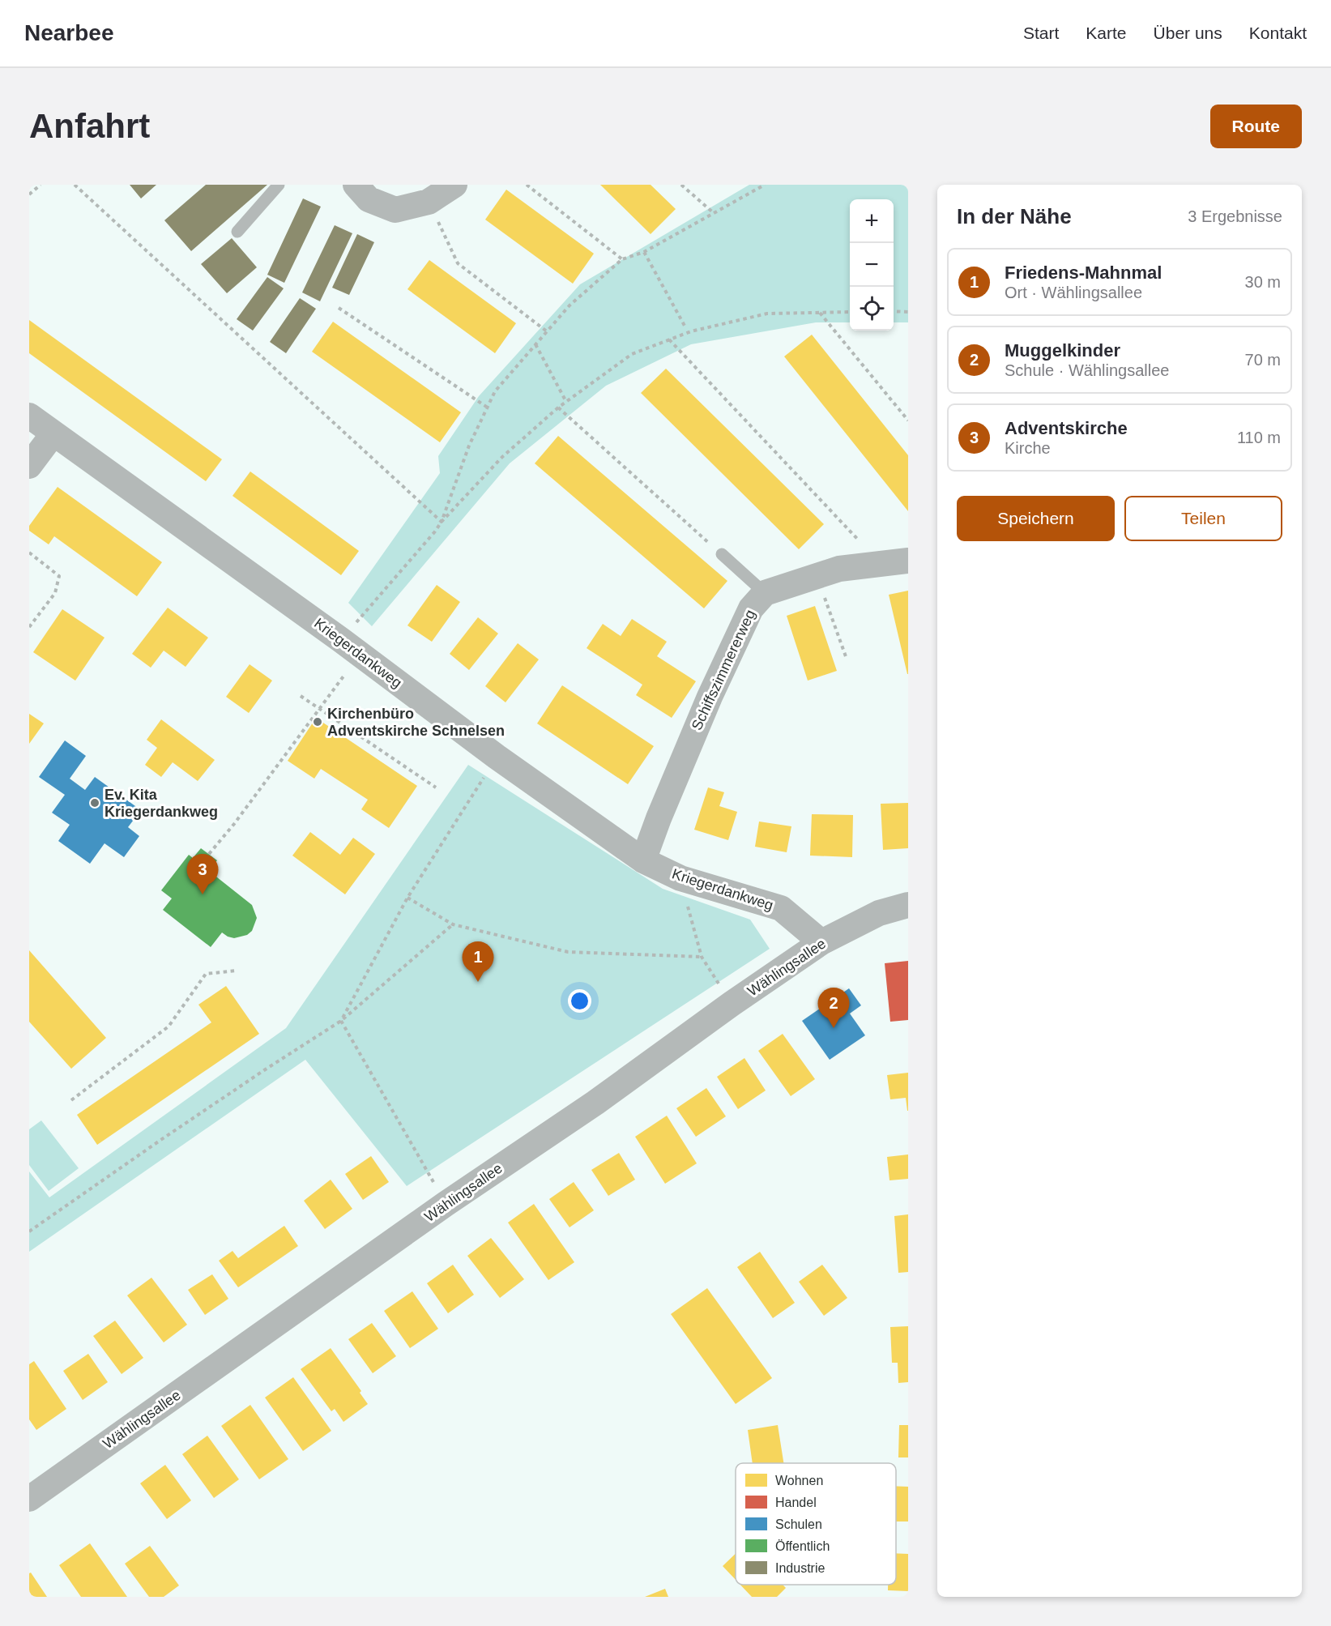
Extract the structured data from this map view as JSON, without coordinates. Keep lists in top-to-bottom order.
{
  "streets": {
    "street": ["Kriegerdankweg", "Schiffszimmererweg", "Wählingsallee"]
  },
  "crossings": [
    ["Kriegerdankweg", "Schiffszimmererweg"],
    ["Kriegerdankweg", "Wählingsallee"]
  ],
  "places": ["Kirchenbüro Adventskirche Schnelsen", "Ev. Kita Kriegerdankweg"],
  "legend": [
    "Wohnen",
    "Handel",
    "Schulen",
    "Öffentlich",
    "Industrie"
  ],
  "page": {
    "header": "Nearbee",
    "nav": [
      "Start",
      "Karte",
      "Über uns",
      "Kontakt"
    ],
    "buttons": [
      "Route",
      ["Speichern", "Teilen"]
    ],
    "title": "Anfahrt",
    "heading": ["In der Nähe", "3 Ergebnisse"],
    "map_buttons": ["+", "−"],
    "list": [
      {
        "mark": "1",
        "name": "Friedens-Mahnmal",
        "note": "Ort · Wählingsallee",
        "value": "30 m"
      },
      {
        "mark": "2",
        "name": "Muggelkinder",
        "note": "Schule · Wählingsallee",
        "value": "70 m"
      },
      {
        "mark": "3",
        "name": "Adventskirche",
        "note": "Kirche",
        "value": "110 m"
      }
    ],
    "pins": ["3", "1", "2"]
  }
}
